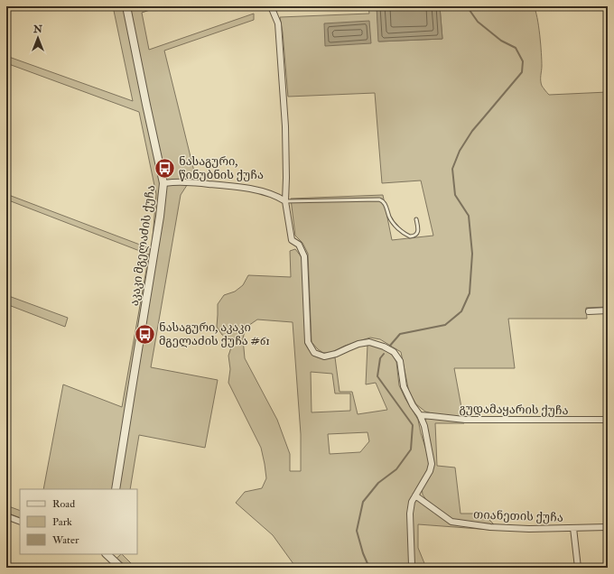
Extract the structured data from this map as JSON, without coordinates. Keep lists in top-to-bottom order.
{
  "streets": {
    "street": ["აკაკი მგელაძის ქუჩა", "გუდამაყარის ქუჩა", "თიანეთის ქუჩა"]
  },
  "places": {
    "bus stop": ["ნასაგური, წინუბნის ქუჩა", "ნასაგური, აკაკი მგელაძის ქუჩა #61"]
  },
  "legend": ["Road", "Park", "Water"],
  "north": "top"
}
